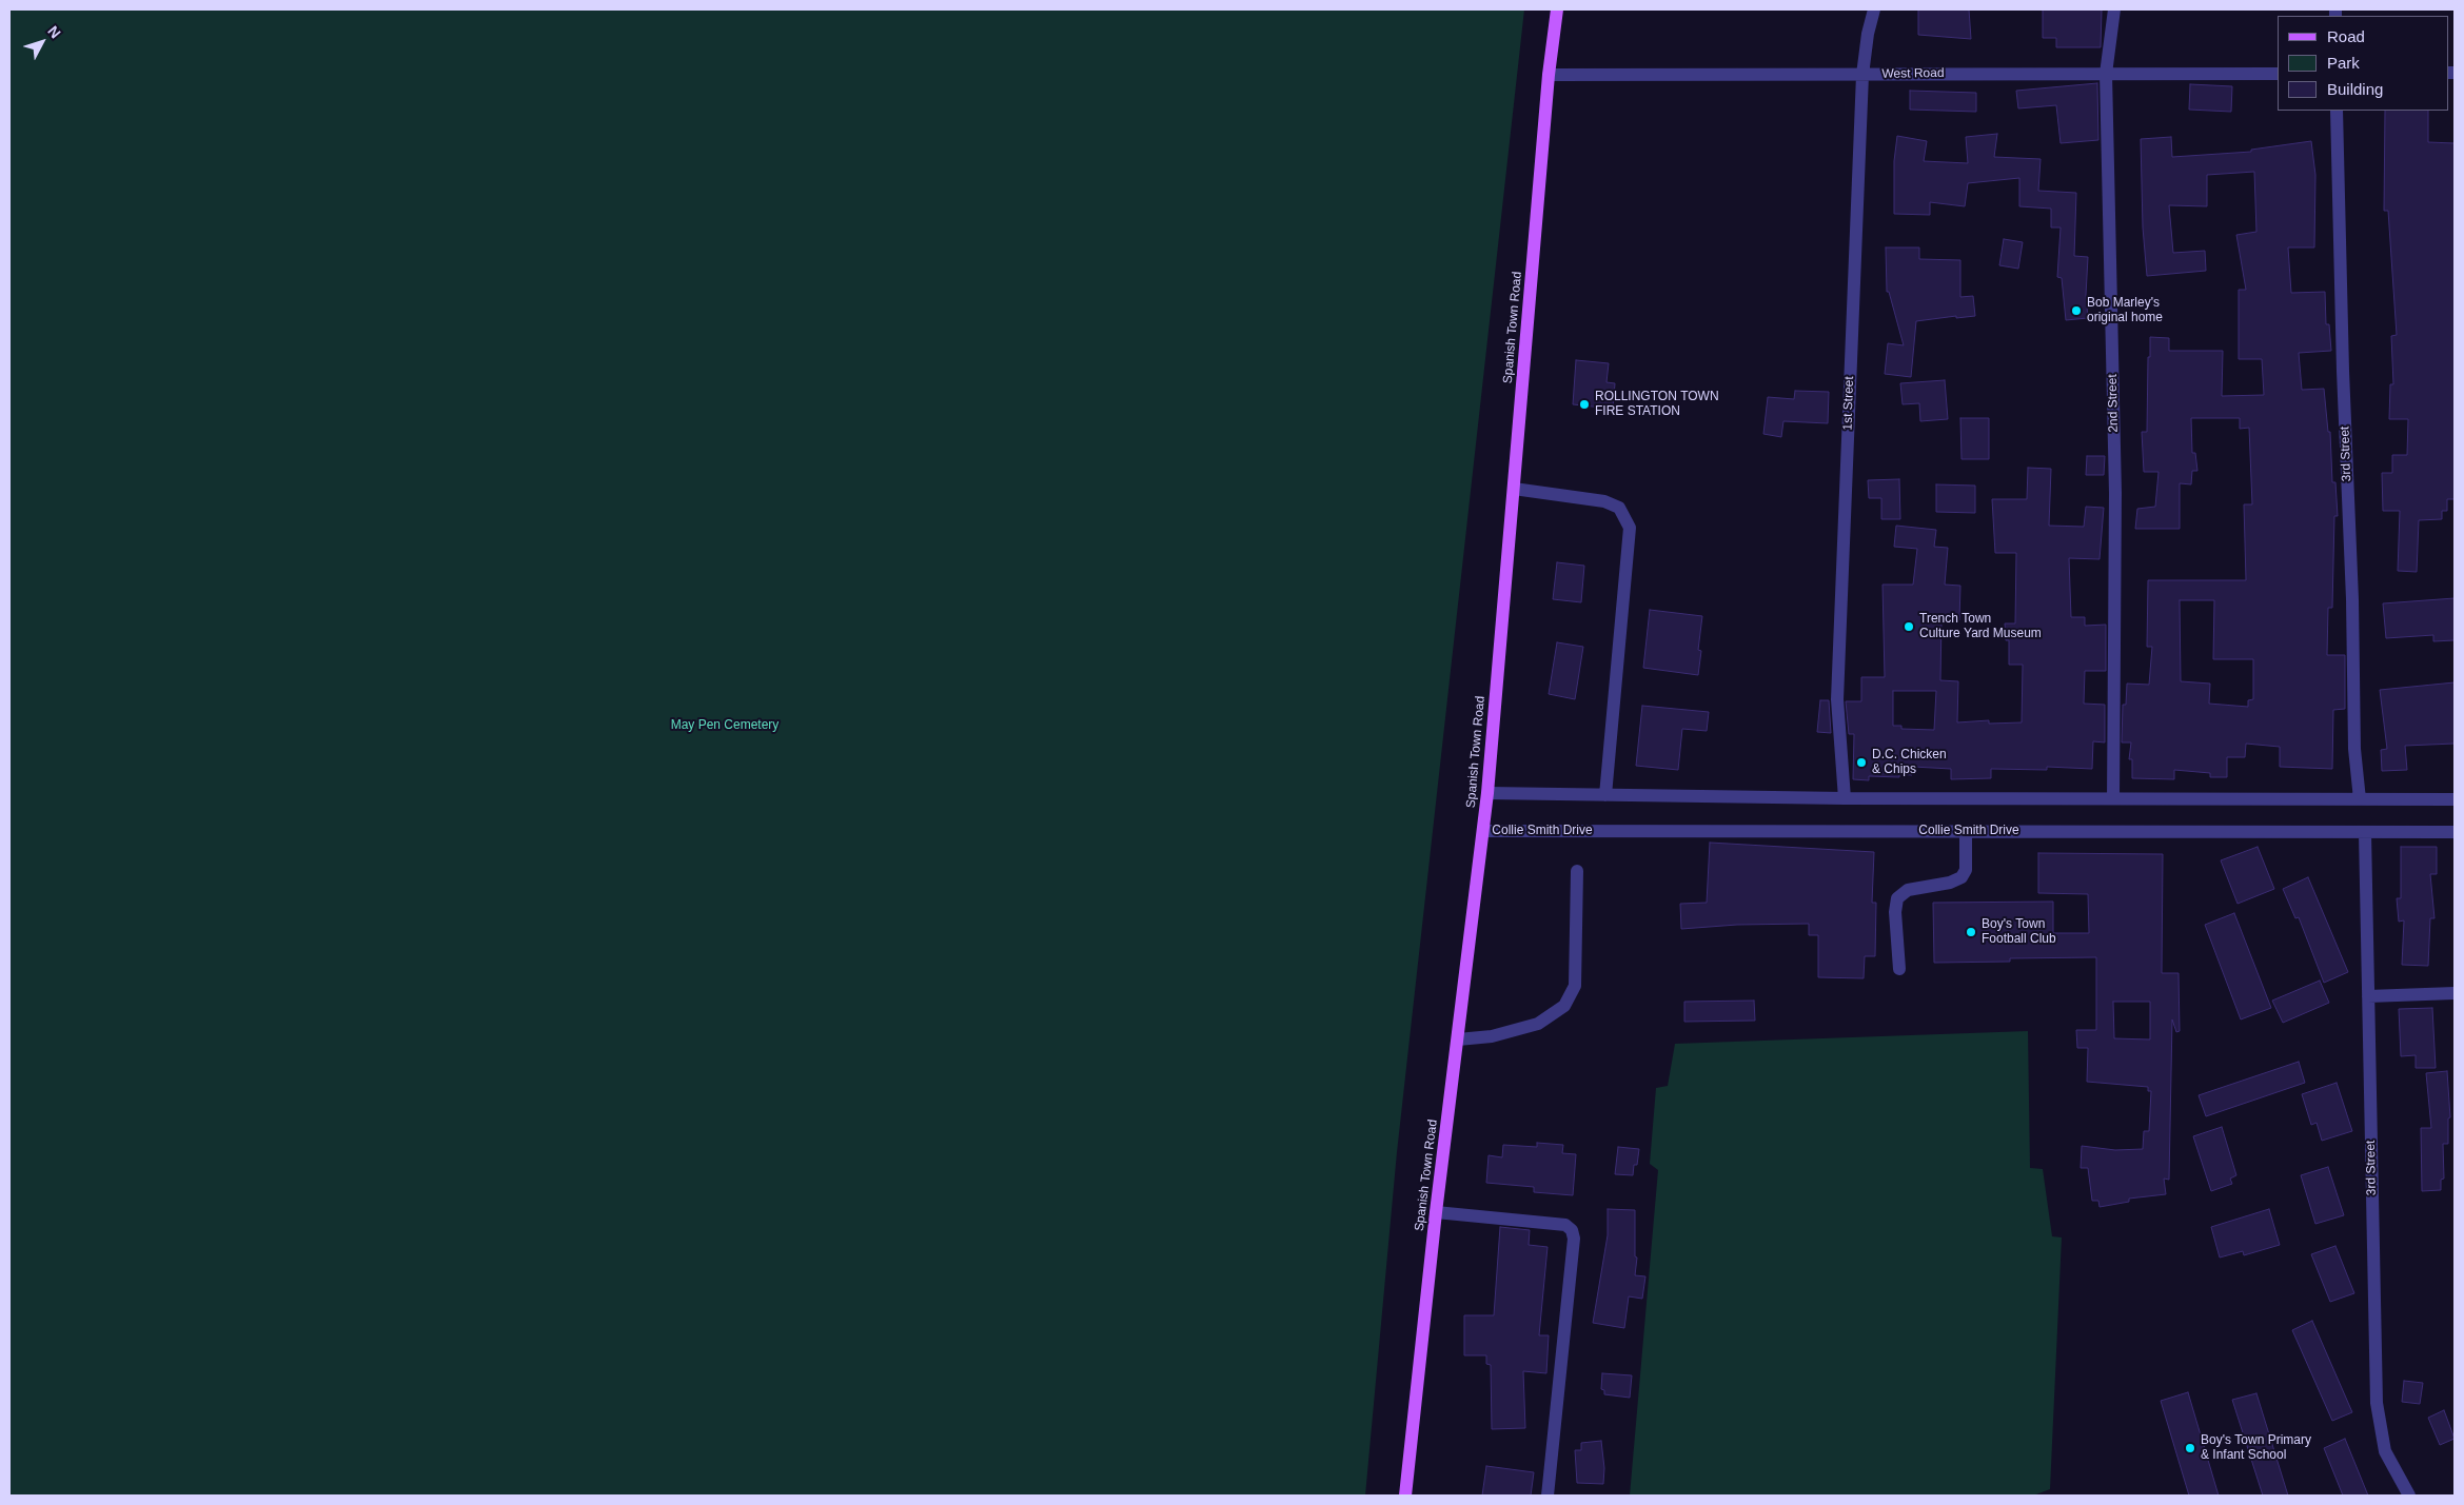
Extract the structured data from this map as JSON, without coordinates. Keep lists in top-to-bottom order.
{
  "streets": {
    "main road": ["Spanish Town Road"],
    "street": [
      "West Road",
      "1st Street",
      "2nd Street",
      "3rd Street",
      "Collie Smith Drive"
    ]
  },
  "crossings": [
    ["West Road", "Spanish Town Road"],
    ["West Road", "1st Street"],
    ["West Road", "2nd Street"],
    ["Spanish Town Road", "Collie Smith Drive"],
    ["3rd Street", "Collie Smith Drive"]
  ],
  "parks": ["May Pen Cemetery"],
  "places": [
    "Bob Marley's original home",
    "ROLLINGTON TOWN FIRE STATION",
    "Trench Town Culture Yard Museum",
    "D.C. Chicken & Chips",
    "Boy's Town Football Club",
    "Boy's Town Primary & Infant School"
  ],
  "legend": ["Road", "Park", "Building"],
  "north": "top right"
}
